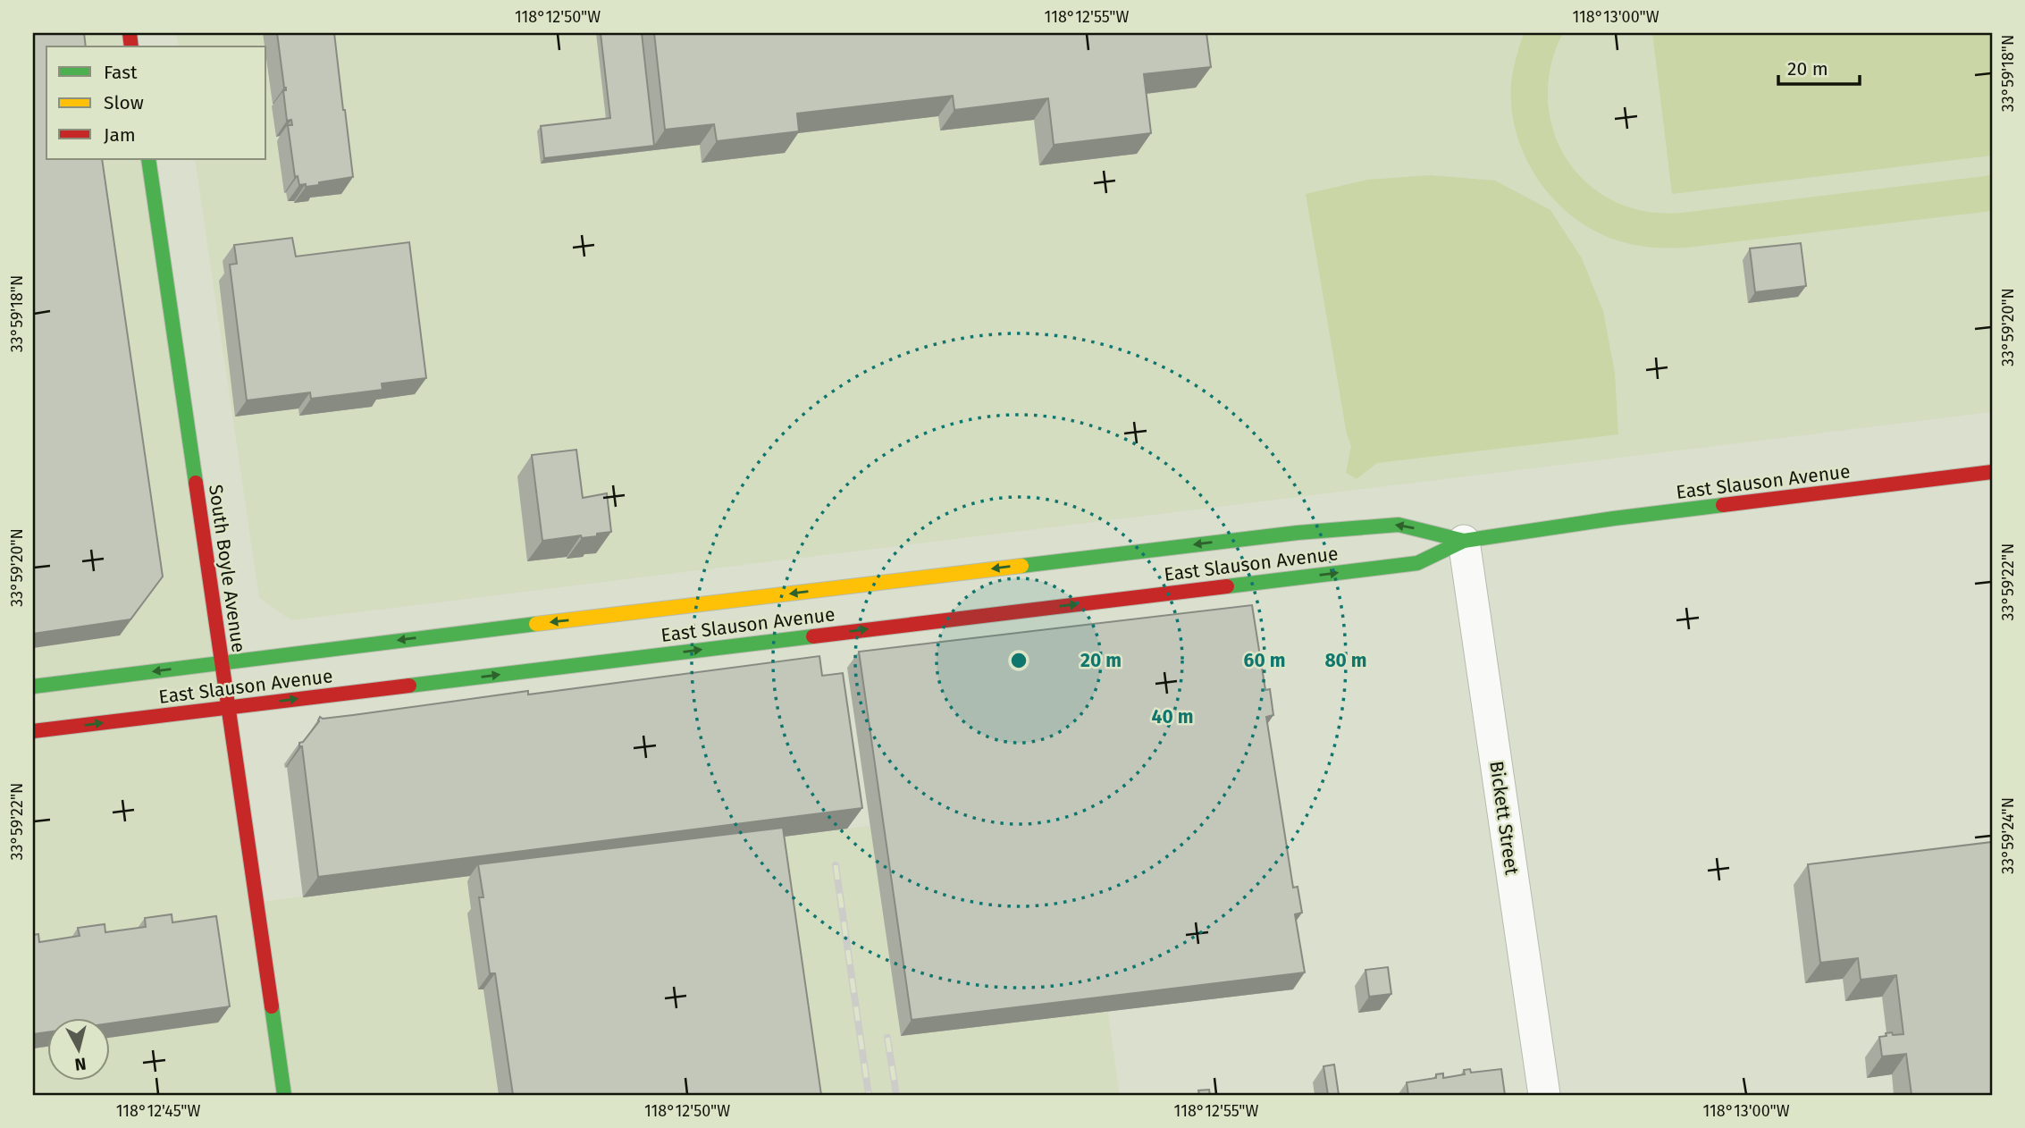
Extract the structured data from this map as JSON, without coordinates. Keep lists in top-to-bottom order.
{
  "streets": {
    "main road": ["East Slauson Avenue", "South Boyle Avenue"],
    "street": ["Bickett Street"]
  },
  "crossings": [
    ["East Slauson Avenue", "South Boyle Avenue"],
    ["East Slauson Avenue", "Bickett Street"]
  ],
  "legend": ["Fast", "Slow", "Jam"],
  "scale_bar": "20 m",
  "north": "bottom",
  "coordinates": [
    "118°12'50\"W",
    "118°12'55\"W",
    "118°13'00\"W",
    "33°59'18\"N",
    "33°59'20\"N",
    "33°59'22\"N",
    "33°59'24\"N",
    "118°12'45\"W"
  ],
  "rings": [
    "20 m",
    "60 m",
    "80 m",
    "40 m"
  ]
}
